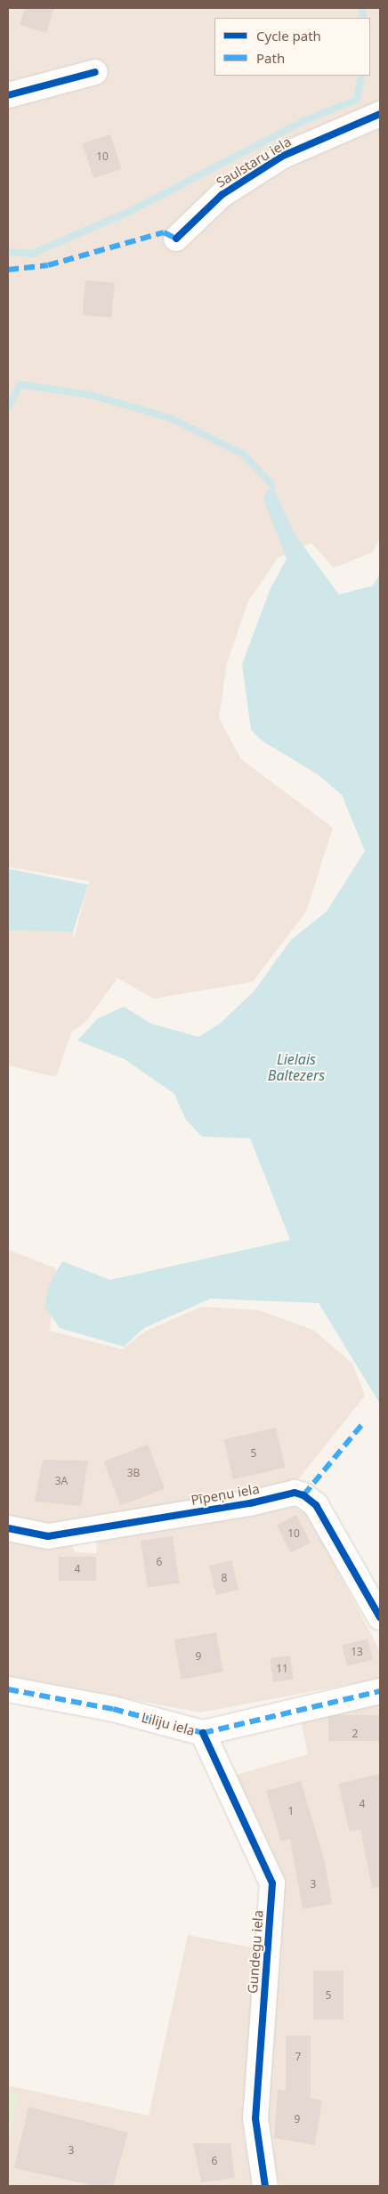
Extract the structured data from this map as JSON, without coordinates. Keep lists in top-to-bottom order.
{
  "streets": {
    "street": [
      "Saulstaru iela",
      "Pīpeņu iela",
      "Liliju iela",
      "Gundegu iela"
    ]
  },
  "crossings": [
    ["Liliju iela", "Gundegu iela"]
  ],
  "water": ["Lielais Baltezers"],
  "house_numbers": [
    "10",
    "5",
    "3B",
    "3A",
    "10",
    "6",
    "4",
    "8",
    "13",
    "9",
    "11",
    "2",
    "4",
    "1",
    "3",
    "5",
    "7",
    "9",
    "3",
    "6"
  ],
  "legend": ["Cycle path", "Path"]
}
